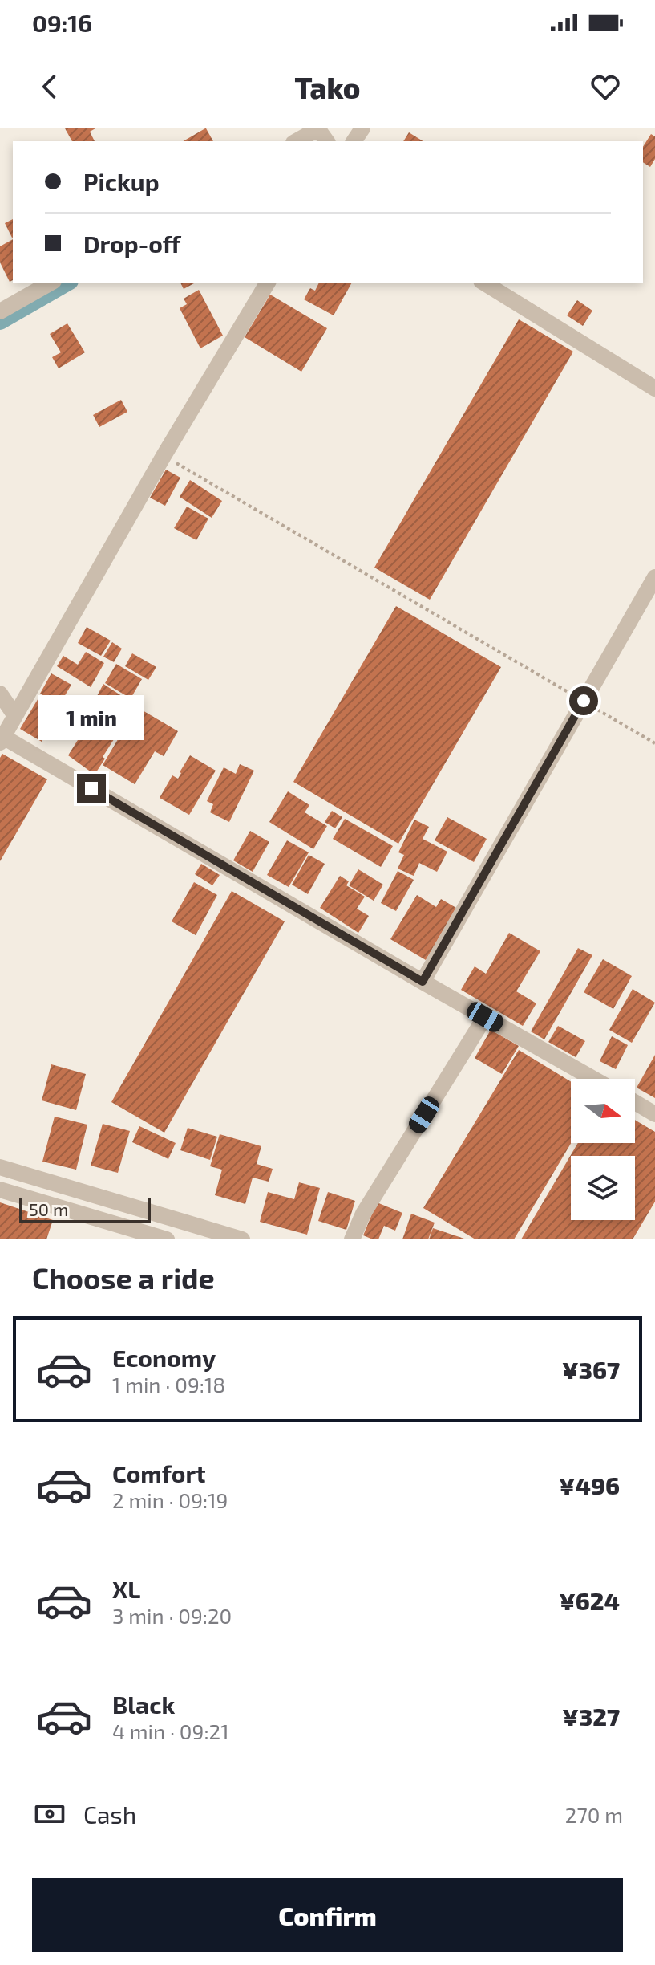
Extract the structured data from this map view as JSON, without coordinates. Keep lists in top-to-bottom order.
{
  "scale_bar": "50 m",
  "north": "right",
  "page": {
    "status": "09:16",
    "header": "Tako",
    "banner": ["Pickup", "Drop-off"],
    "bubble": "1 min",
    "scale": "50 m",
    "heading": "Choose a ride",
    "list": [
      {
        "name": "Economy",
        "note": "1 min · 09:18",
        "value": "¥367"
      },
      {
        "name": "Comfort",
        "note": "2 min · 09:19",
        "value": "¥496"
      },
      {
        "name": "XL",
        "note": "3 min · 09:20",
        "value": "¥624"
      },
      {
        "name": "Black",
        "note": "4 min · 09:21",
        "value": "¥327"
      }
    ],
    "pay": ["Cash", "270 m"],
    "buttons": "Confirm"
  }
}
